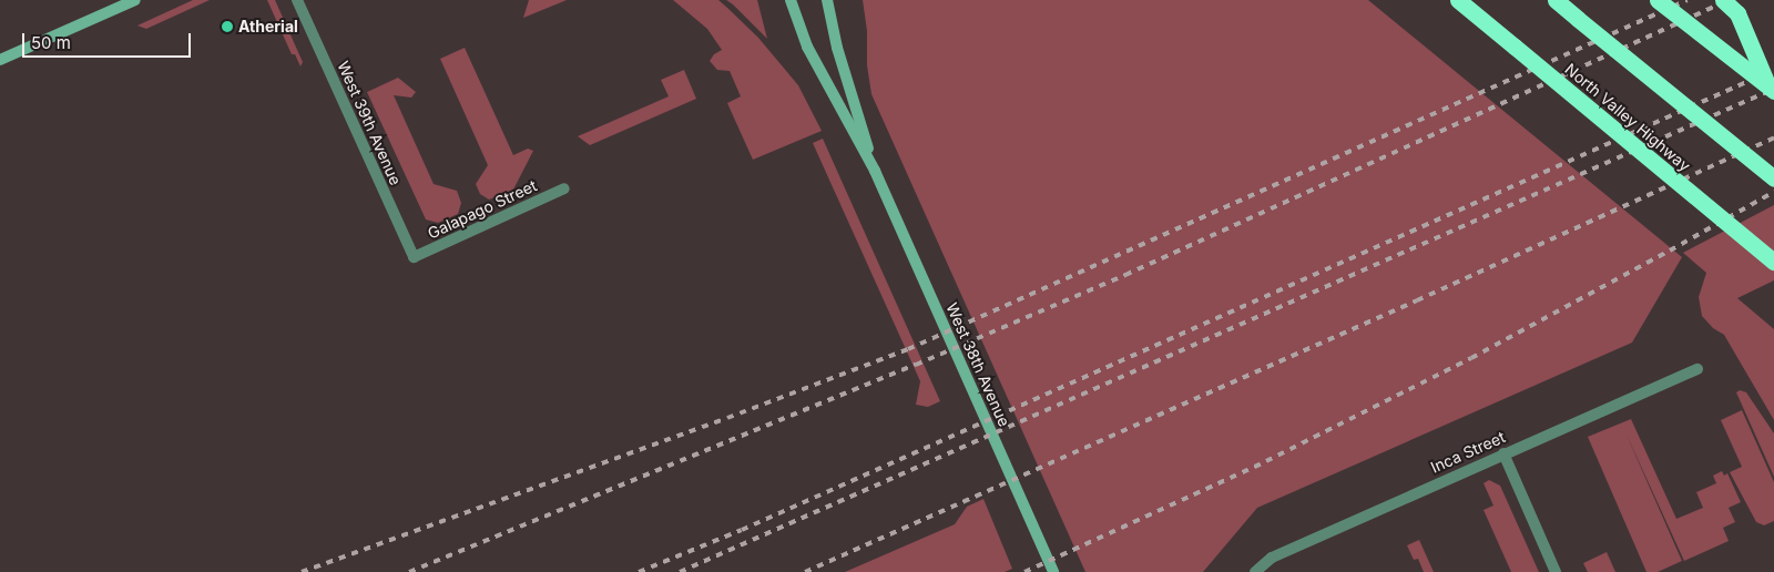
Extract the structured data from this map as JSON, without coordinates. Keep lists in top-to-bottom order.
{
  "streets": {
    "highway": ["North Valley Highway"],
    "main road": ["West 38th Avenue"],
    "street": ["West 39th Avenue", "Galapago Street", "Inca Street"]
  },
  "crossings": [
    ["West 39th Avenue", "Galapago Street"]
  ],
  "places": ["Atherial"],
  "scale_bar": "50 m"
}
